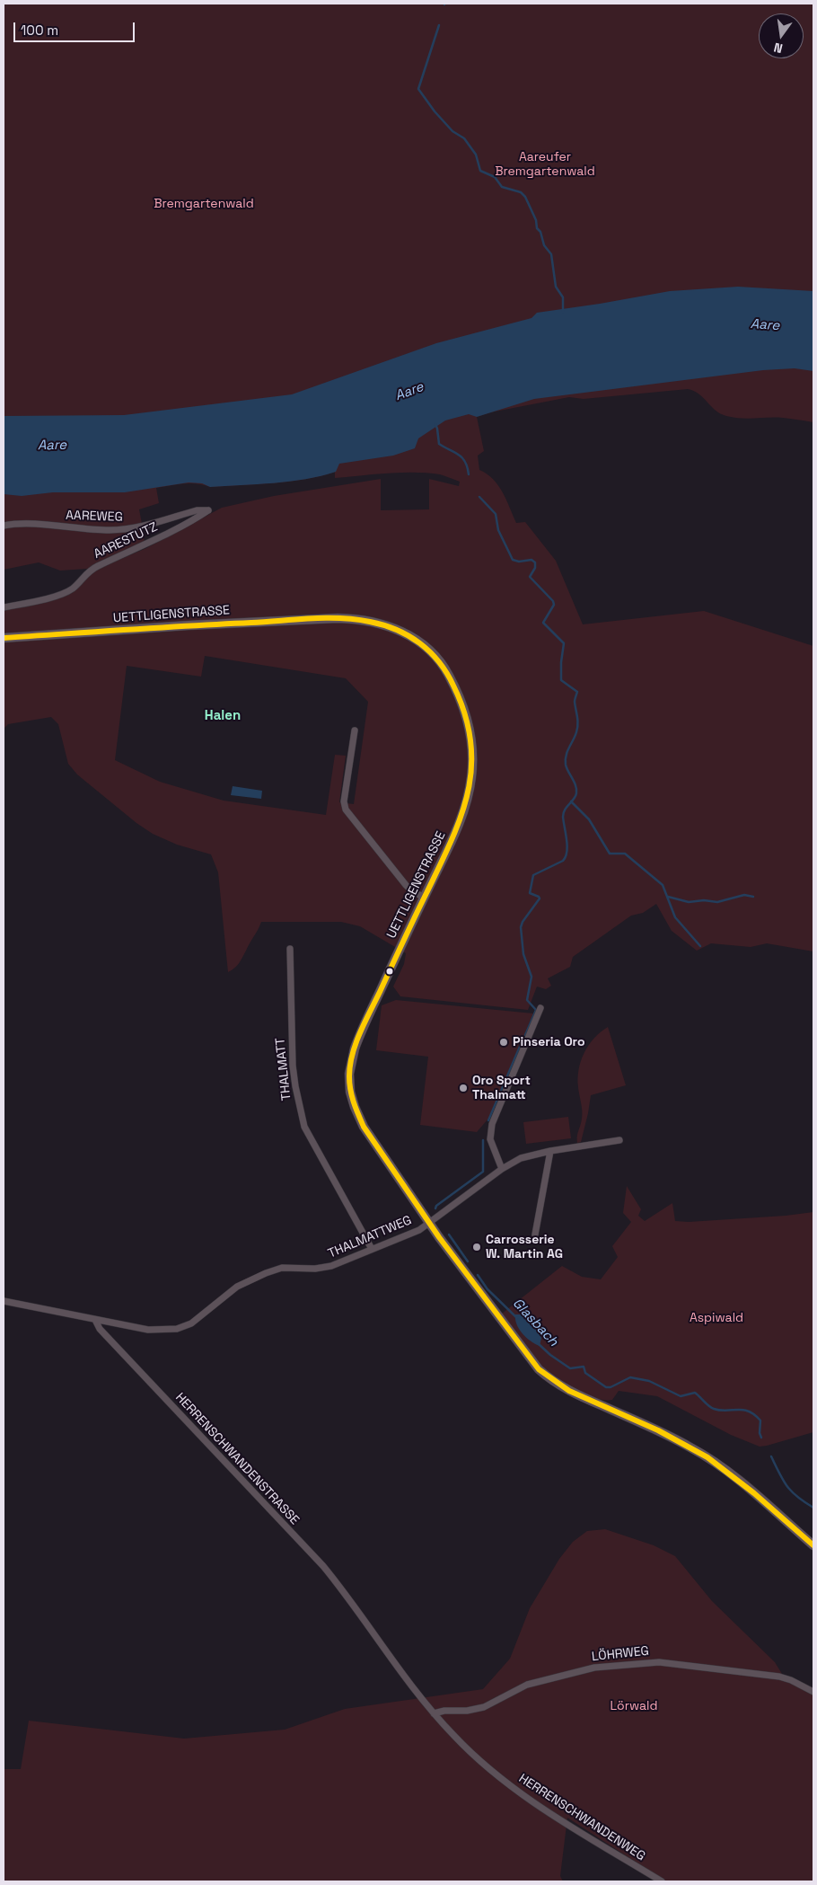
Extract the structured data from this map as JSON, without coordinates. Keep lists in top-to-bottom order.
{
  "streets": {
    "main road": ["UETTLIGENSTRASSE"],
    "street": [
      "AAREWEG",
      "AARESTUTZ",
      "THALMATT",
      "THALMATTWEG",
      "HERRENSCHWANDENSTRASSE",
      "LÖHRWEG",
      "HERRENSCHWANDENWEG"
    ]
  },
  "crossings": [
    ["AAREWEG", "AARESTUTZ"],
    ["UETTLIGENSTRASSE", "THALMATTWEG"],
    ["THALMATT", "THALMATTWEG"],
    ["THALMATTWEG", "HERRENSCHWANDENSTRASSE"],
    ["HERRENSCHWANDENSTRASSE", "HERRENSCHWANDENWEG"],
    ["LÖHRWEG", "HERRENSCHWANDENWEG"]
  ],
  "districts": ["Halen"],
  "water": ["Aare", "Glasbach"],
  "parks": [
    "Aareufer Bremgartenwald",
    "Bremgartenwald",
    "Aspiwald",
    "Lörwald"
  ],
  "places": ["Pinseria Oro", "Oro Sport Thalmatt", "Carrosserie W. Martin AG"],
  "scale_bar": "100 m",
  "north": "bottom"
}
